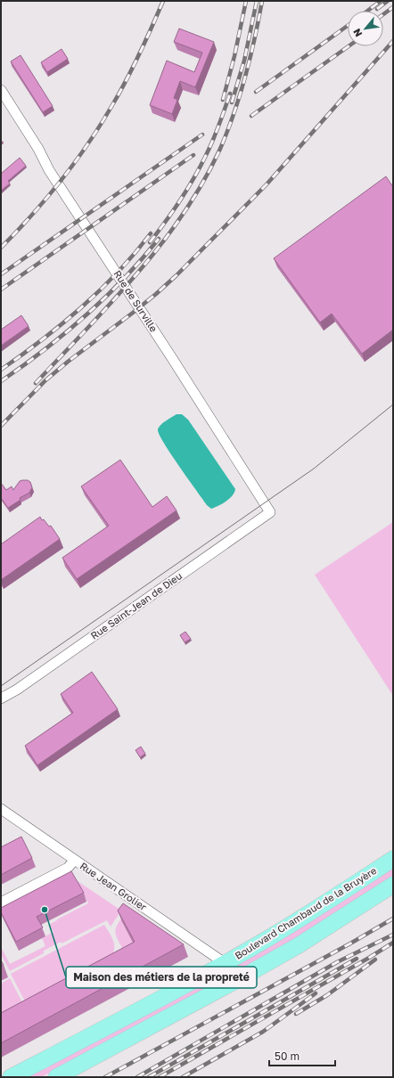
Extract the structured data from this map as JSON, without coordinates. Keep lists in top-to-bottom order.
{
  "streets": {
    "main road": ["Boulevard Chambaud de la Bruyère"],
    "street": ["Rue de Surville", "Rue Saint-Jean de Dieu", "Rue Jean Grolier"]
  },
  "crossings": [
    ["Rue de Surville", "Rue Saint-Jean de Dieu"],
    ["Rue Jean Grolier", "Boulevard Chambaud de la Bruyère"]
  ],
  "places": ["Maison des métiers de la propreté"],
  "scale_bar": "50 m",
  "north": "bottom left"
}
